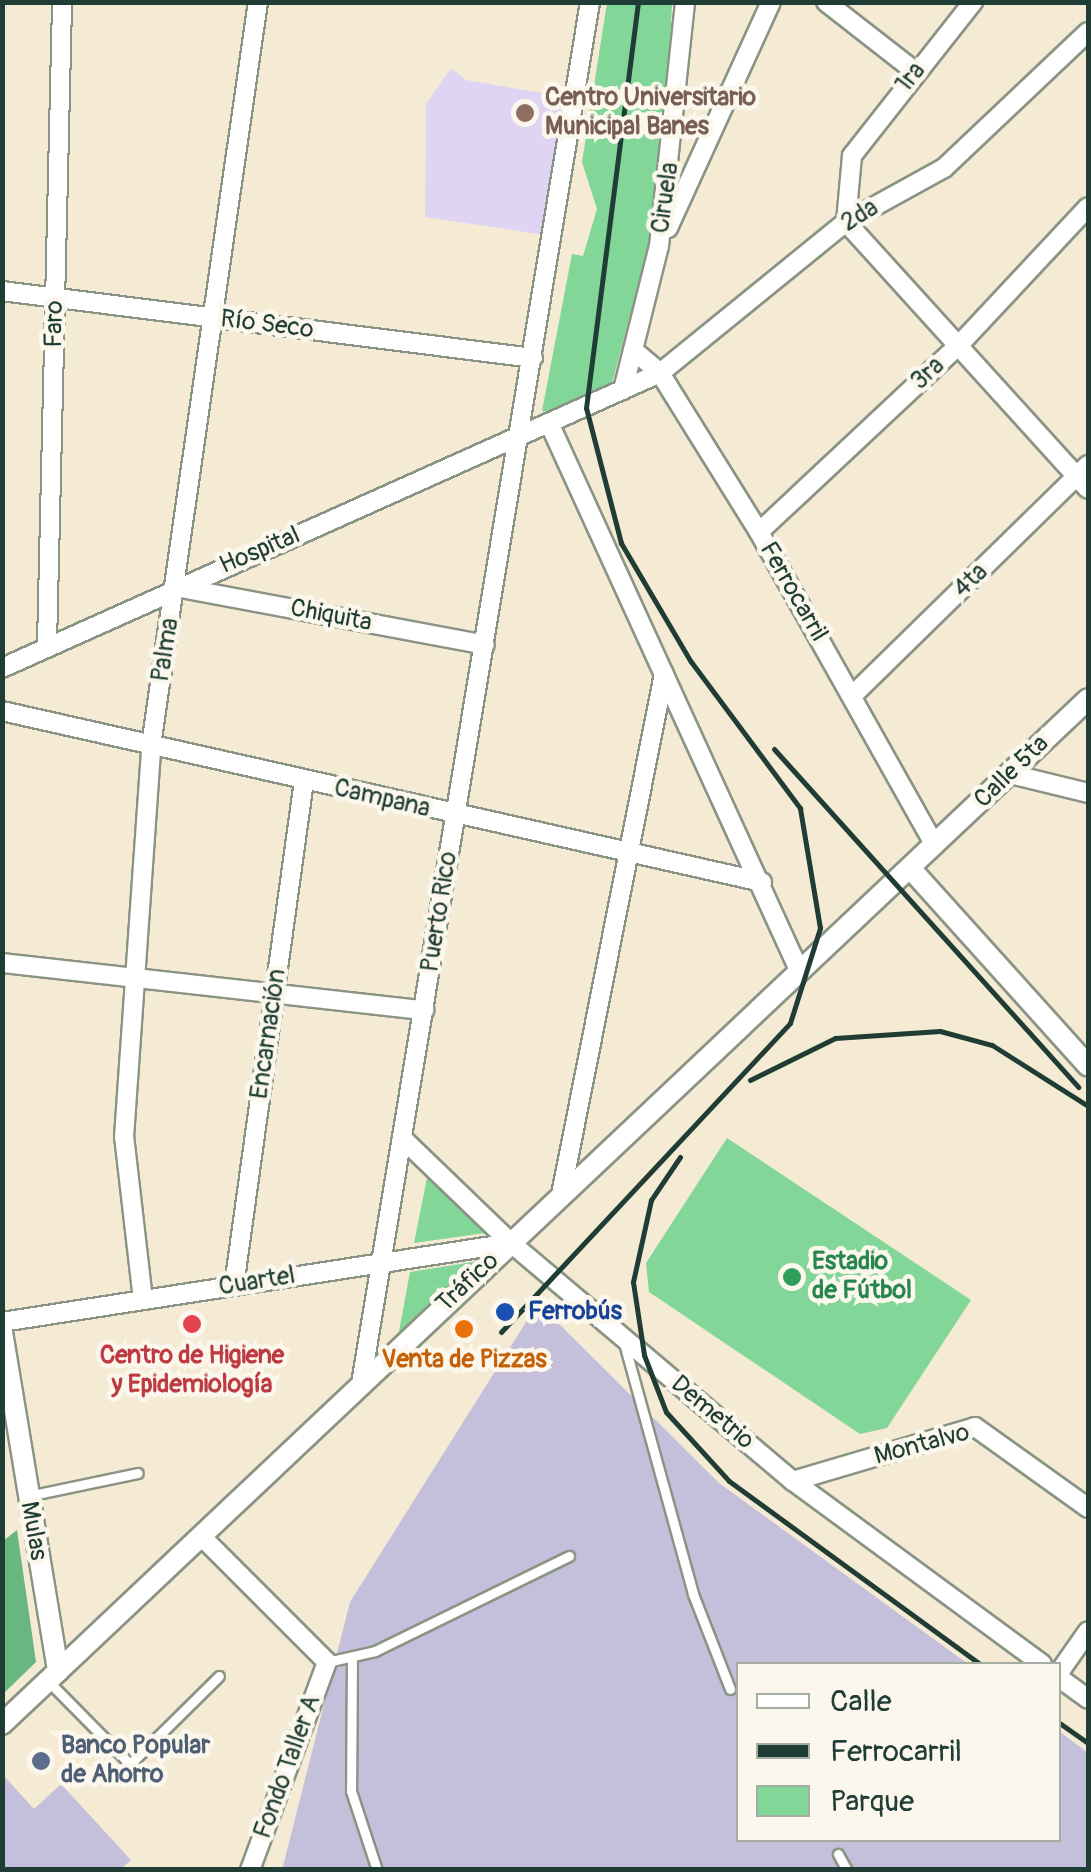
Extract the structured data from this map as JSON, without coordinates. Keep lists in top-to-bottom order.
{
  "streets": {
    "street": [
      "1ra",
      "Ciruela",
      "2da",
      "Faro",
      "Río Seco",
      "3ra",
      "Hospital",
      "4ta",
      "Ferrocarril",
      "Chiquita",
      "Palma",
      "Calle 5ta",
      "Campana",
      "Puerto Rico",
      "Encarnación",
      "Cuartel",
      "Tráfico",
      "Demetrio",
      "Montalvo",
      "Mulas",
      "Fondo Taller A"
    ]
  },
  "crossings": [
    ["1ra", "2da"],
    ["Ciruela", "2da"],
    ["Ciruela", "Ferrocarril"],
    ["2da", "Ferrocarril"],
    ["Faro", "Río Seco"],
    ["Faro", "Hospital"],
    ["Río Seco", "Palma"],
    ["Río Seco", "Puerto Rico"],
    ["3ra", "Ferrocarril"],
    ["Hospital", "Chiquita"],
    ["Hospital", "Palma"],
    ["Hospital", "Puerto Rico"],
    ["4ta", "Ferrocarril"],
    ["Ferrocarril", "Calle 5ta"],
    ["Ferrocarril", "Tráfico"],
    ["Chiquita", "Palma"],
    ["Chiquita", "Puerto Rico"],
    ["Palma", "Campana"],
    ["Palma", "Cuartel"],
    ["Calle 5ta", "Tráfico"],
    ["Campana", "Puerto Rico"],
    ["Campana", "Encarnación"],
    ["Puerto Rico", "Cuartel"],
    ["Puerto Rico", "Tráfico"],
    ["Puerto Rico", "Demetrio"],
    ["Encarnación", "Cuartel"],
    ["Cuartel", "Tráfico"],
    ["Cuartel", "Demetrio"],
    ["Tráfico", "Demetrio"],
    ["Tráfico", "Mulas"],
    ["Tráfico", "Fondo Taller A"],
    ["Demetrio", "Montalvo"]
  ],
  "places": [
    "Centro Universitario Municipal Banes",
    "Estadio de Fútbol",
    "Ferrobús",
    "Centro de Higiene y Epidemiología",
    "Venta de Pizzas",
    "Banco Popular de Ahorro"
  ],
  "legend": ["Calle", "Ferrocarril", "Parque"]
}
